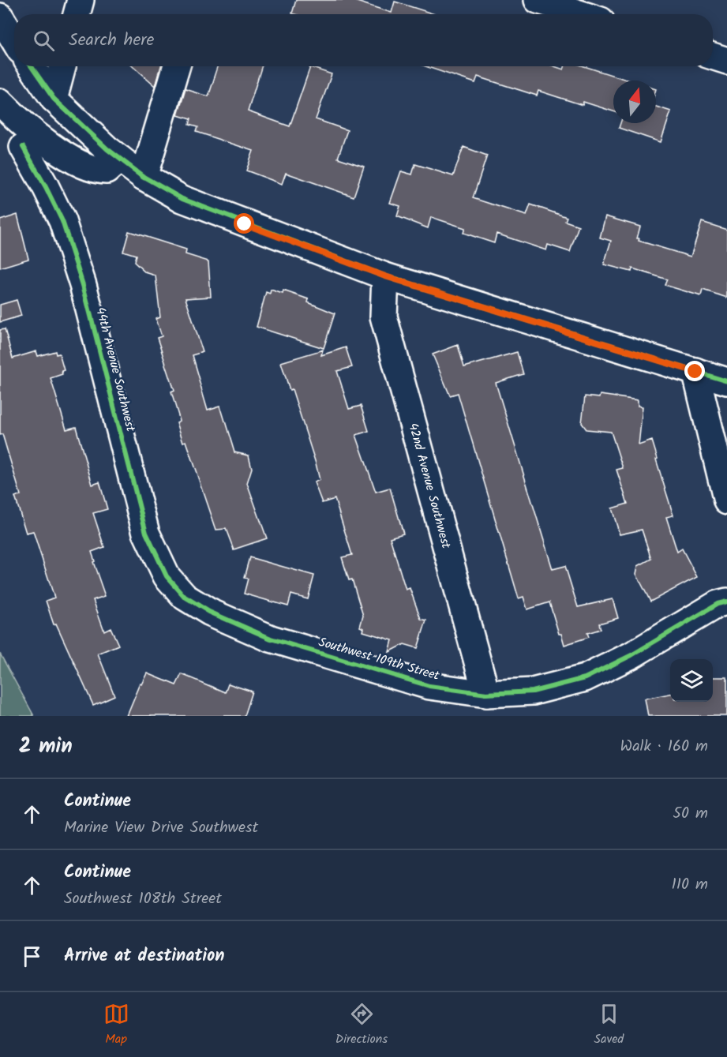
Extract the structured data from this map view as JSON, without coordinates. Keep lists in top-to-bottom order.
{
  "streets": {
    "street": ["44th Avenue Southwest", "42nd Avenue Southwest", "Southwest 109th Street"]
  },
  "crossings": [
    ["44th Avenue Southwest", "Southwest 109th Street"],
    ["42nd Avenue Southwest", "Southwest 109th Street"]
  ],
  "north": "top",
  "page": {
    "search": "Search here",
    "heading": ["2 min", "Walk · 160 m"],
    "list": [
      ["Continue", "Marine View Drive Southwest", "50 m"],
      ["Continue", "Southwest 108th Street", "110 m"],
      "Arrive at destination"
    ],
    "nav": ["Map", "Directions", "Saved"]
  }
}
